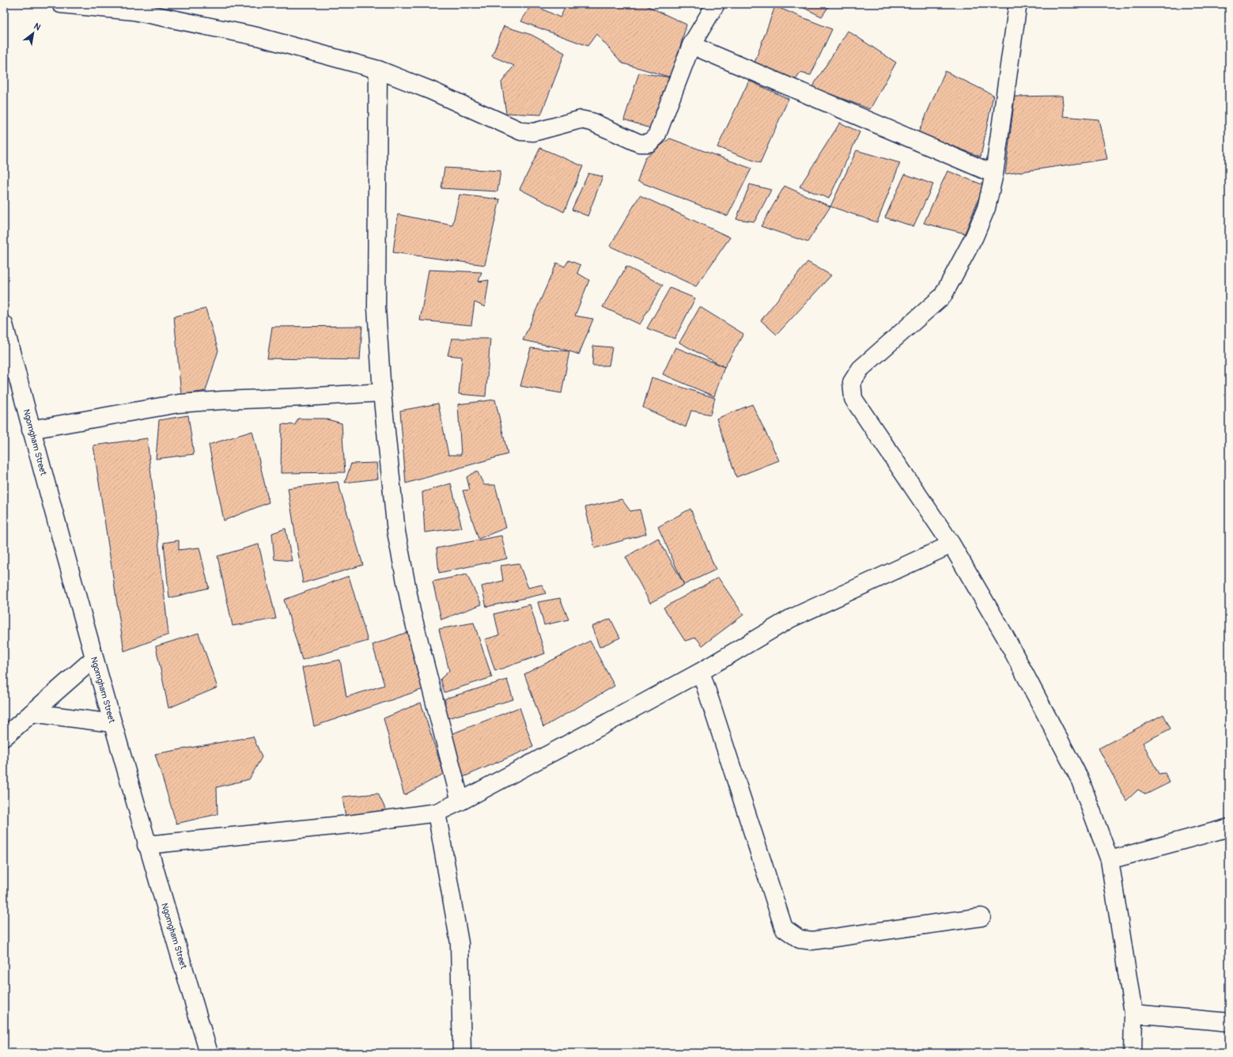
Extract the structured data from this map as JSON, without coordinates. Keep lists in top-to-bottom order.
{
  "streets": {
    "street": ["Ngomgham Street"]
  },
  "north": "top right"
}
